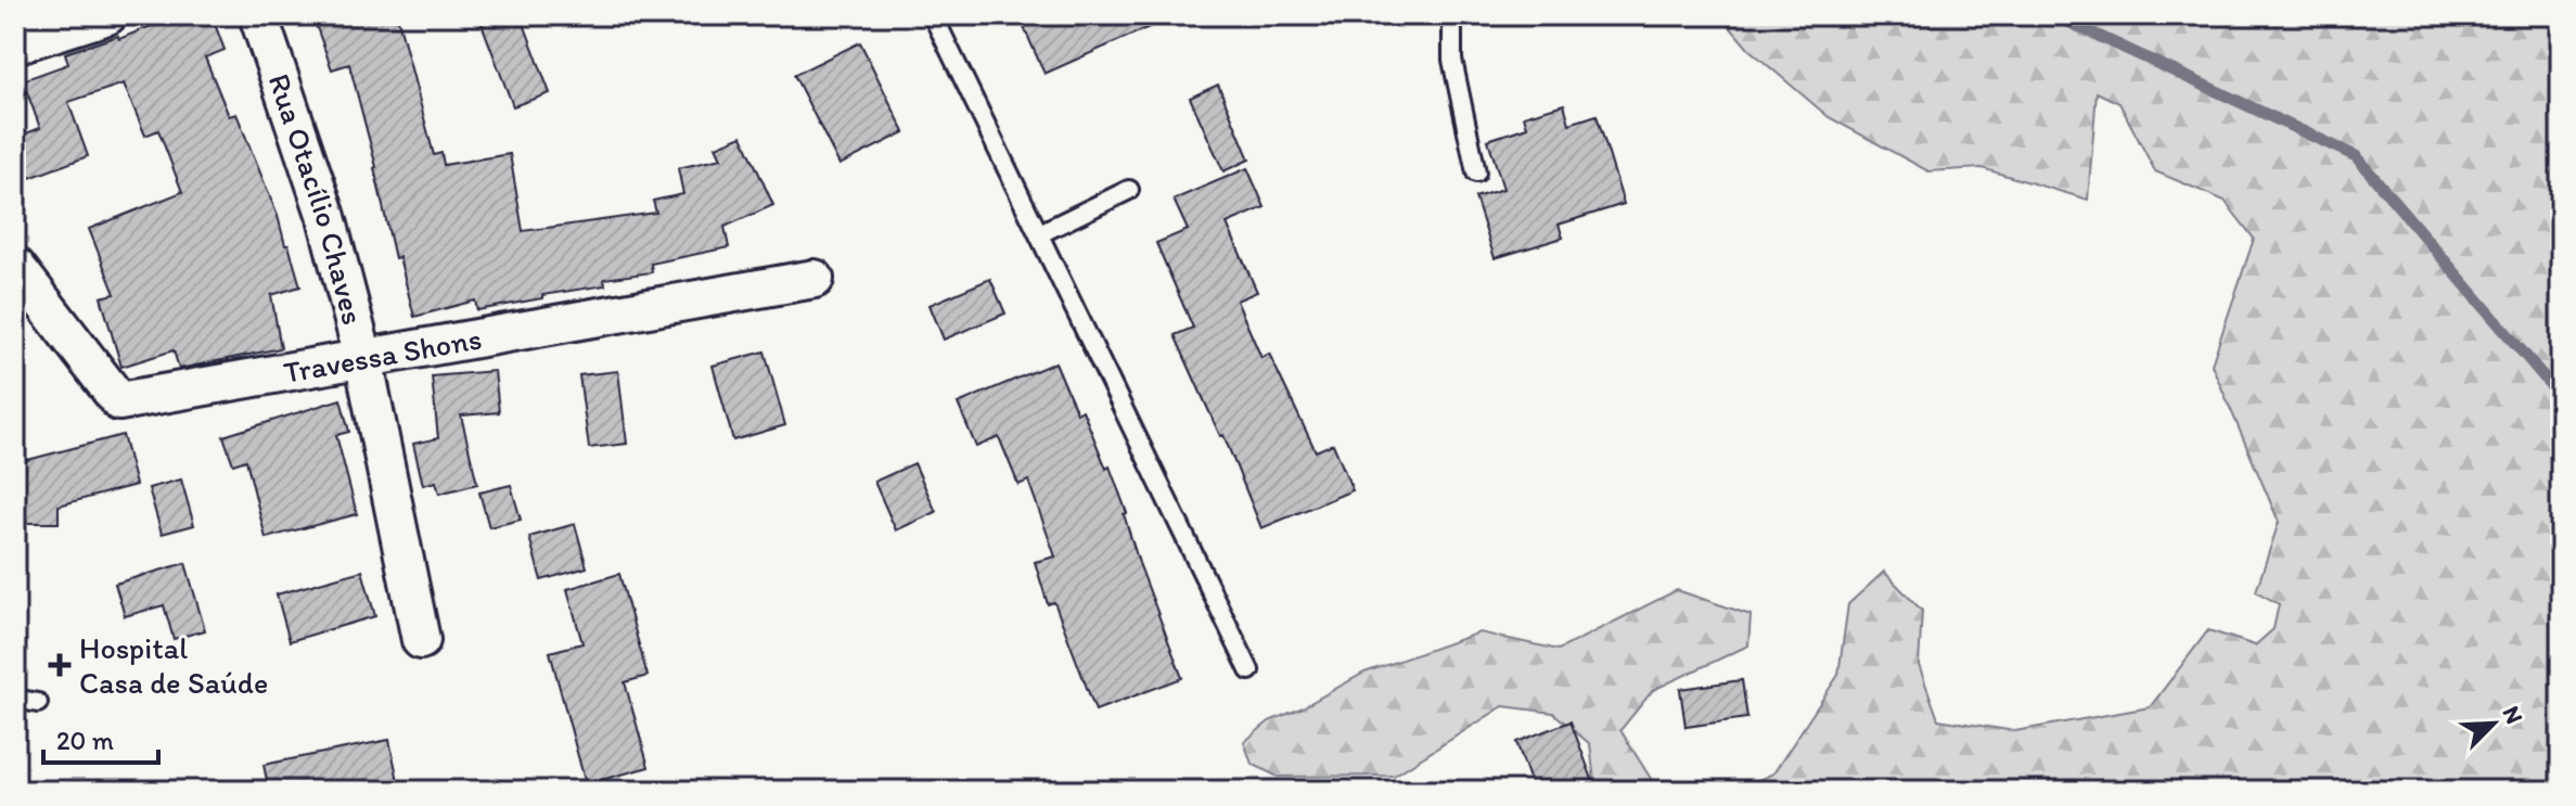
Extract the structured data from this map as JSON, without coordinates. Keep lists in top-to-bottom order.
{
  "streets": {
    "street": ["Rua Otacílio Chaves", "Travessa Shons"]
  },
  "crossings": [
    ["Rua Otacílio Chaves", "Travessa Shons"]
  ],
  "places": {
    "health": ["Hospital Casa de Saúde"]
  },
  "scale_bar": "20 m",
  "north": "top right"
}
